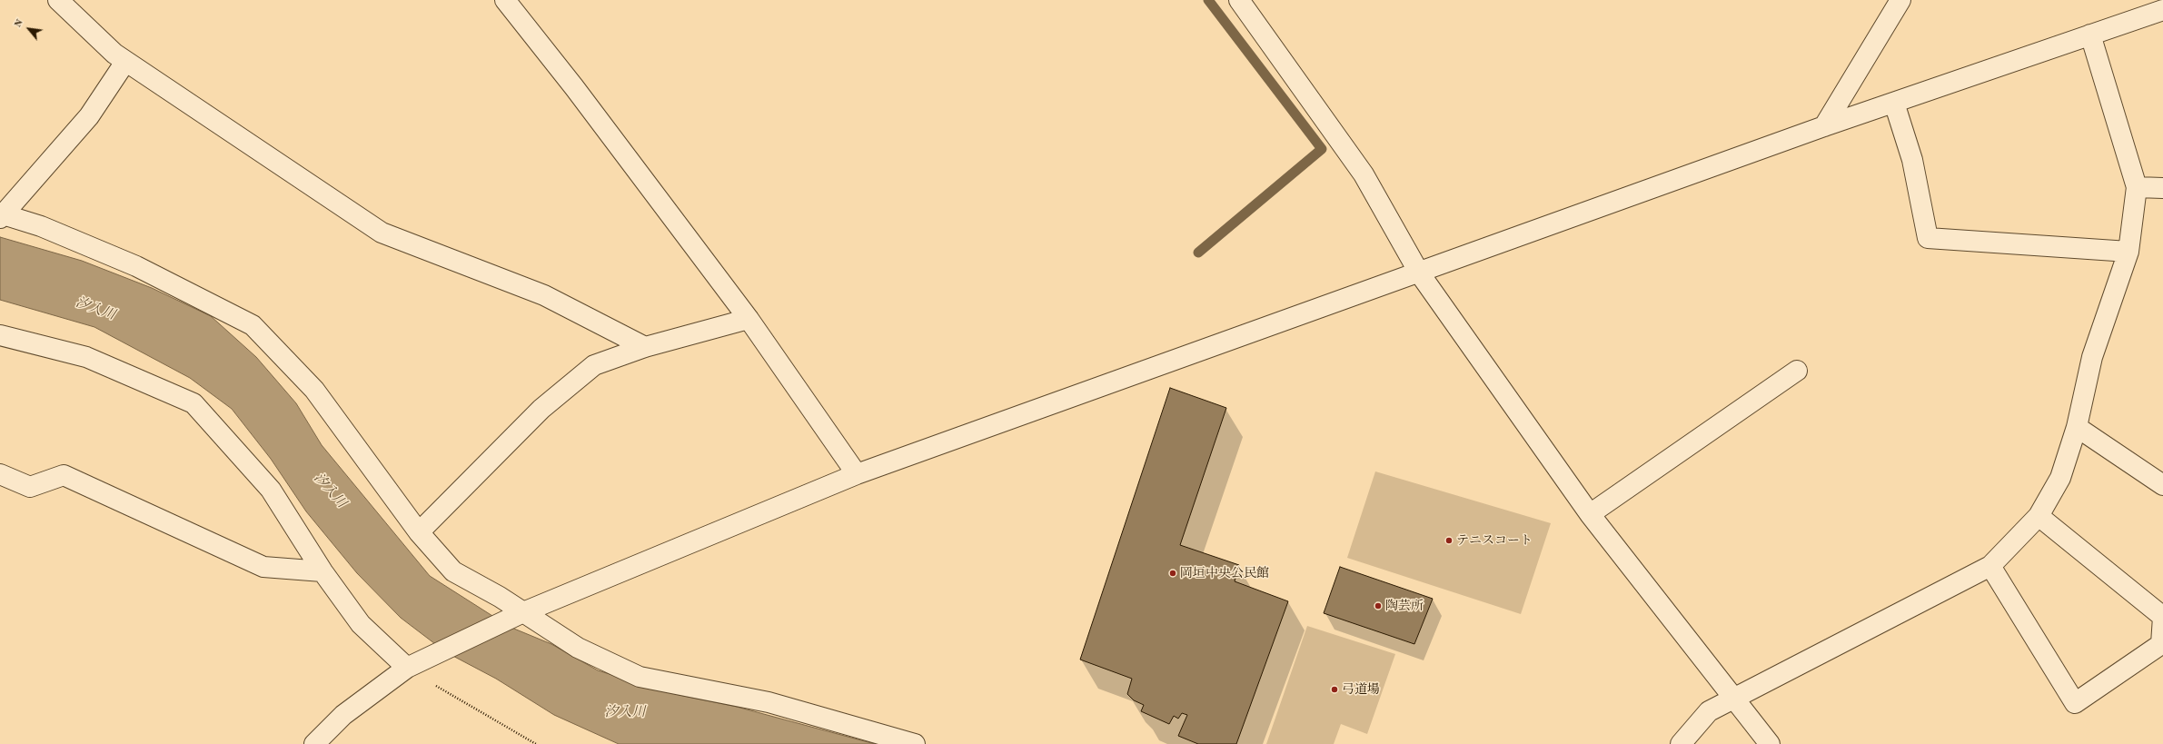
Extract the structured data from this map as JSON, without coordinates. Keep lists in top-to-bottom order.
{
  "water": ["汐入川"],
  "places": [
    "テニスコート",
    "岡垣中央公民館",
    "陶芸所",
    "弓道場"
  ],
  "north": "top left"
}
